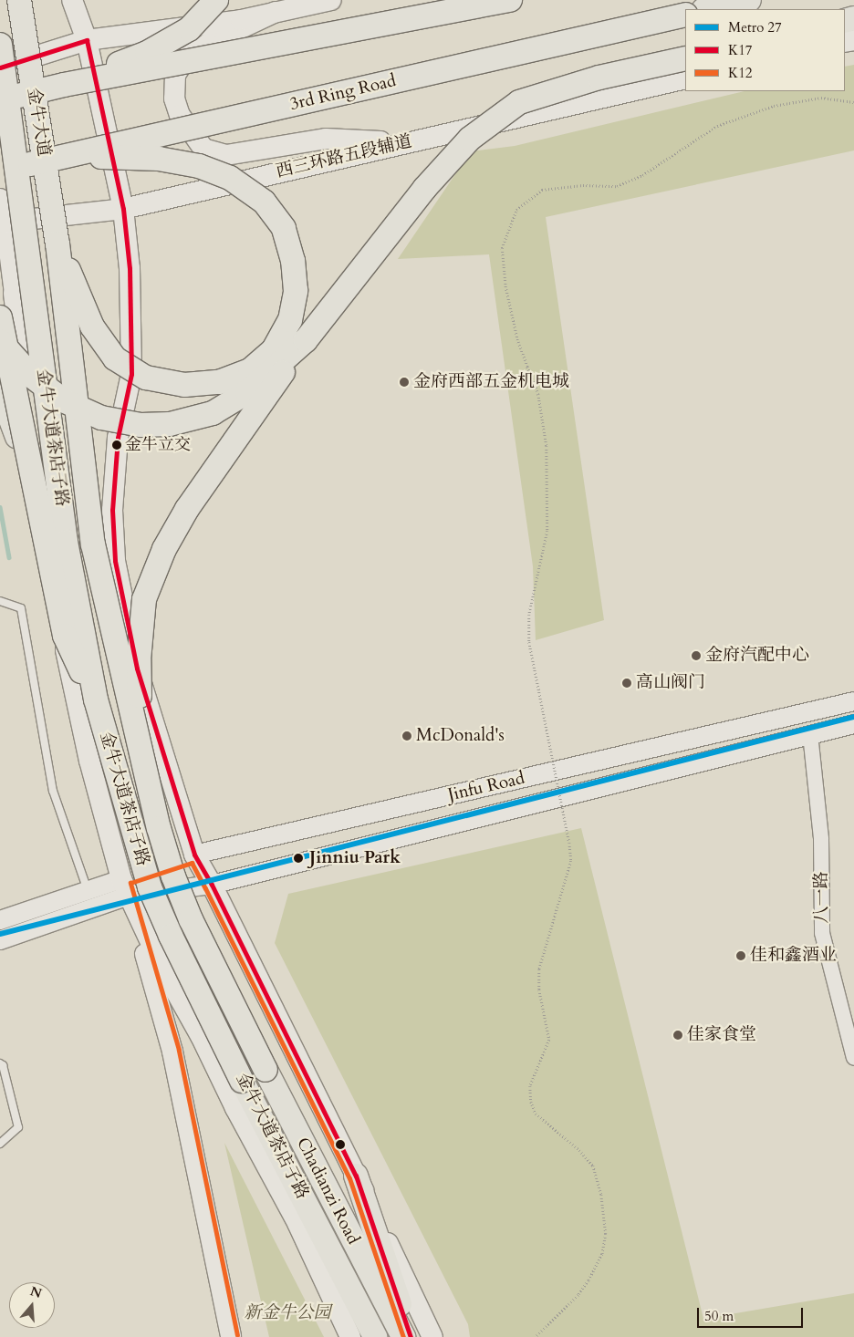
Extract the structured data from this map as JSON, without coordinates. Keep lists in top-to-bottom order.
{
  "streets": {
    "highway": [
      "3rd Ring Road",
      "金牛大道",
      "金牛大道茶店子路",
      "Chadianzi Road"
    ],
    "main road": ["西三环路五段辅道", "Jinfu Road"],
    "street": ["八一路"]
  },
  "crossings": [
    ["金牛大道", "金牛大道茶店子路"],
    ["金牛大道茶店子路", "Chadianzi Road"],
    ["Jinfu Road", "八一路"]
  ],
  "parks": ["新金牛公园"],
  "places": [
    "金府西部五金机电城",
    "金牛立交",
    "金府汽配中心",
    "高山阀门",
    "McDonald's",
    "Jinniu Park",
    "佳和鑫酒业",
    "佳家食堂"
  ],
  "lines": ["transit line K17", "metro line 27", "transit line K12"],
  "legend": ["Metro 27", "K17", "K12"],
  "scale_bar": "50 m",
  "north": "top"
}
